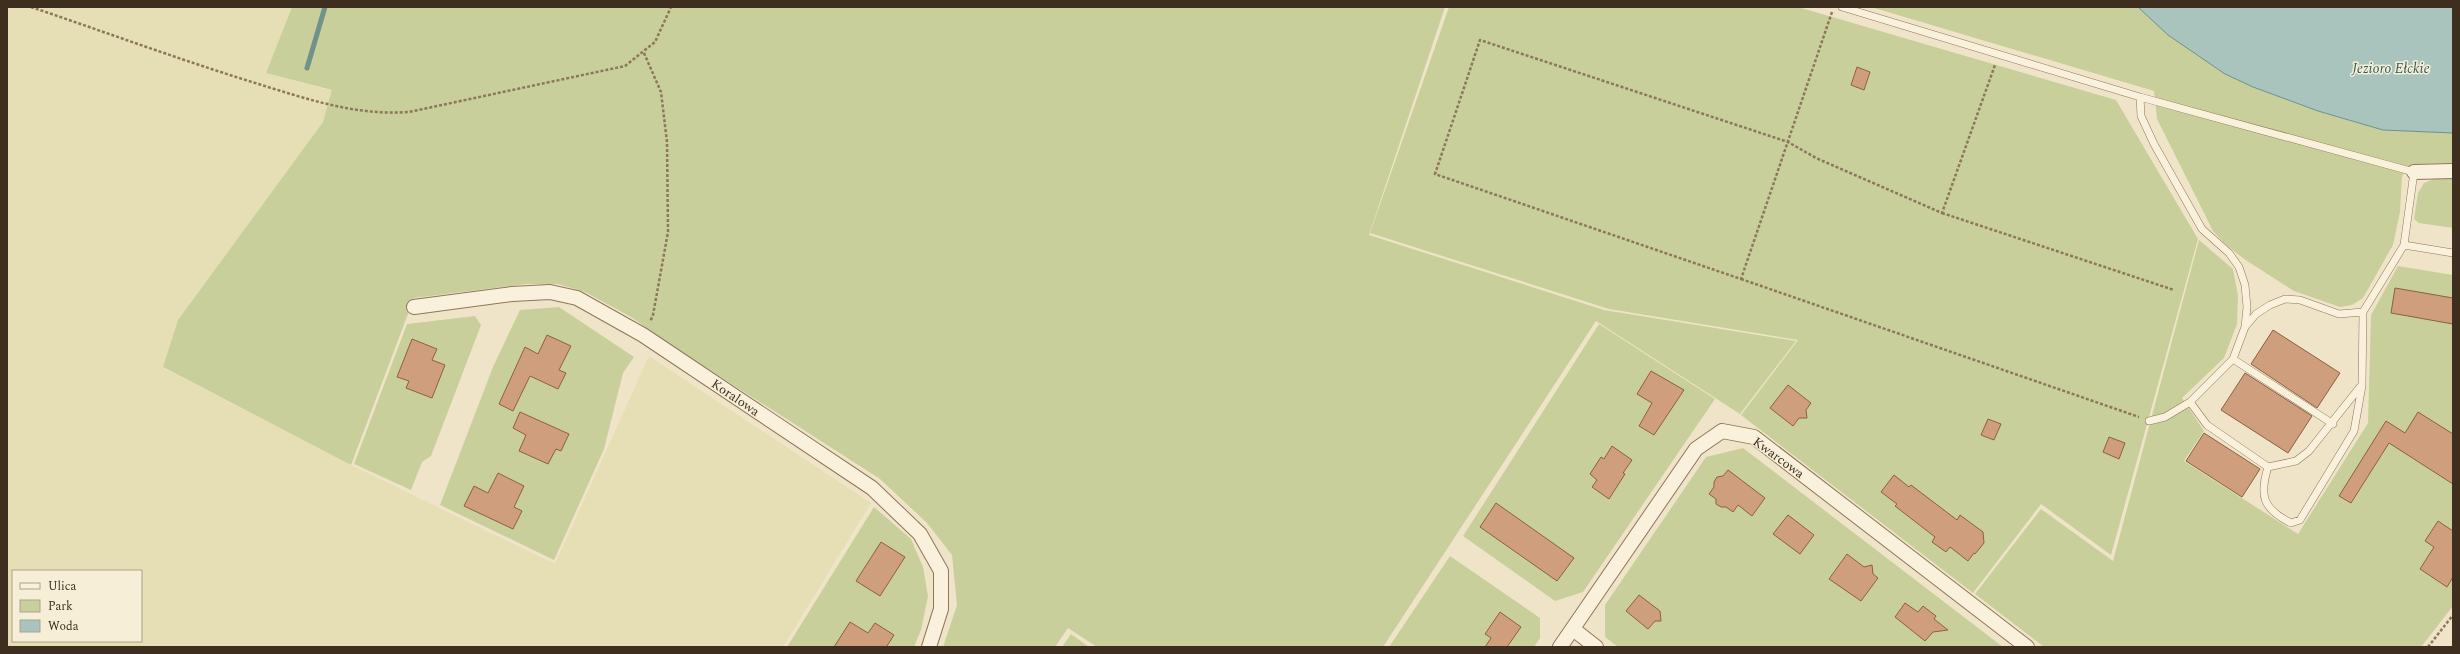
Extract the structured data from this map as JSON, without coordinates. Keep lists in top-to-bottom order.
{
  "streets": {
    "street": ["Koralowa", "Kwarcowa"]
  },
  "water": ["Jezioro Ełckie"],
  "legend": ["Ulica", "Park", "Woda"]
}
